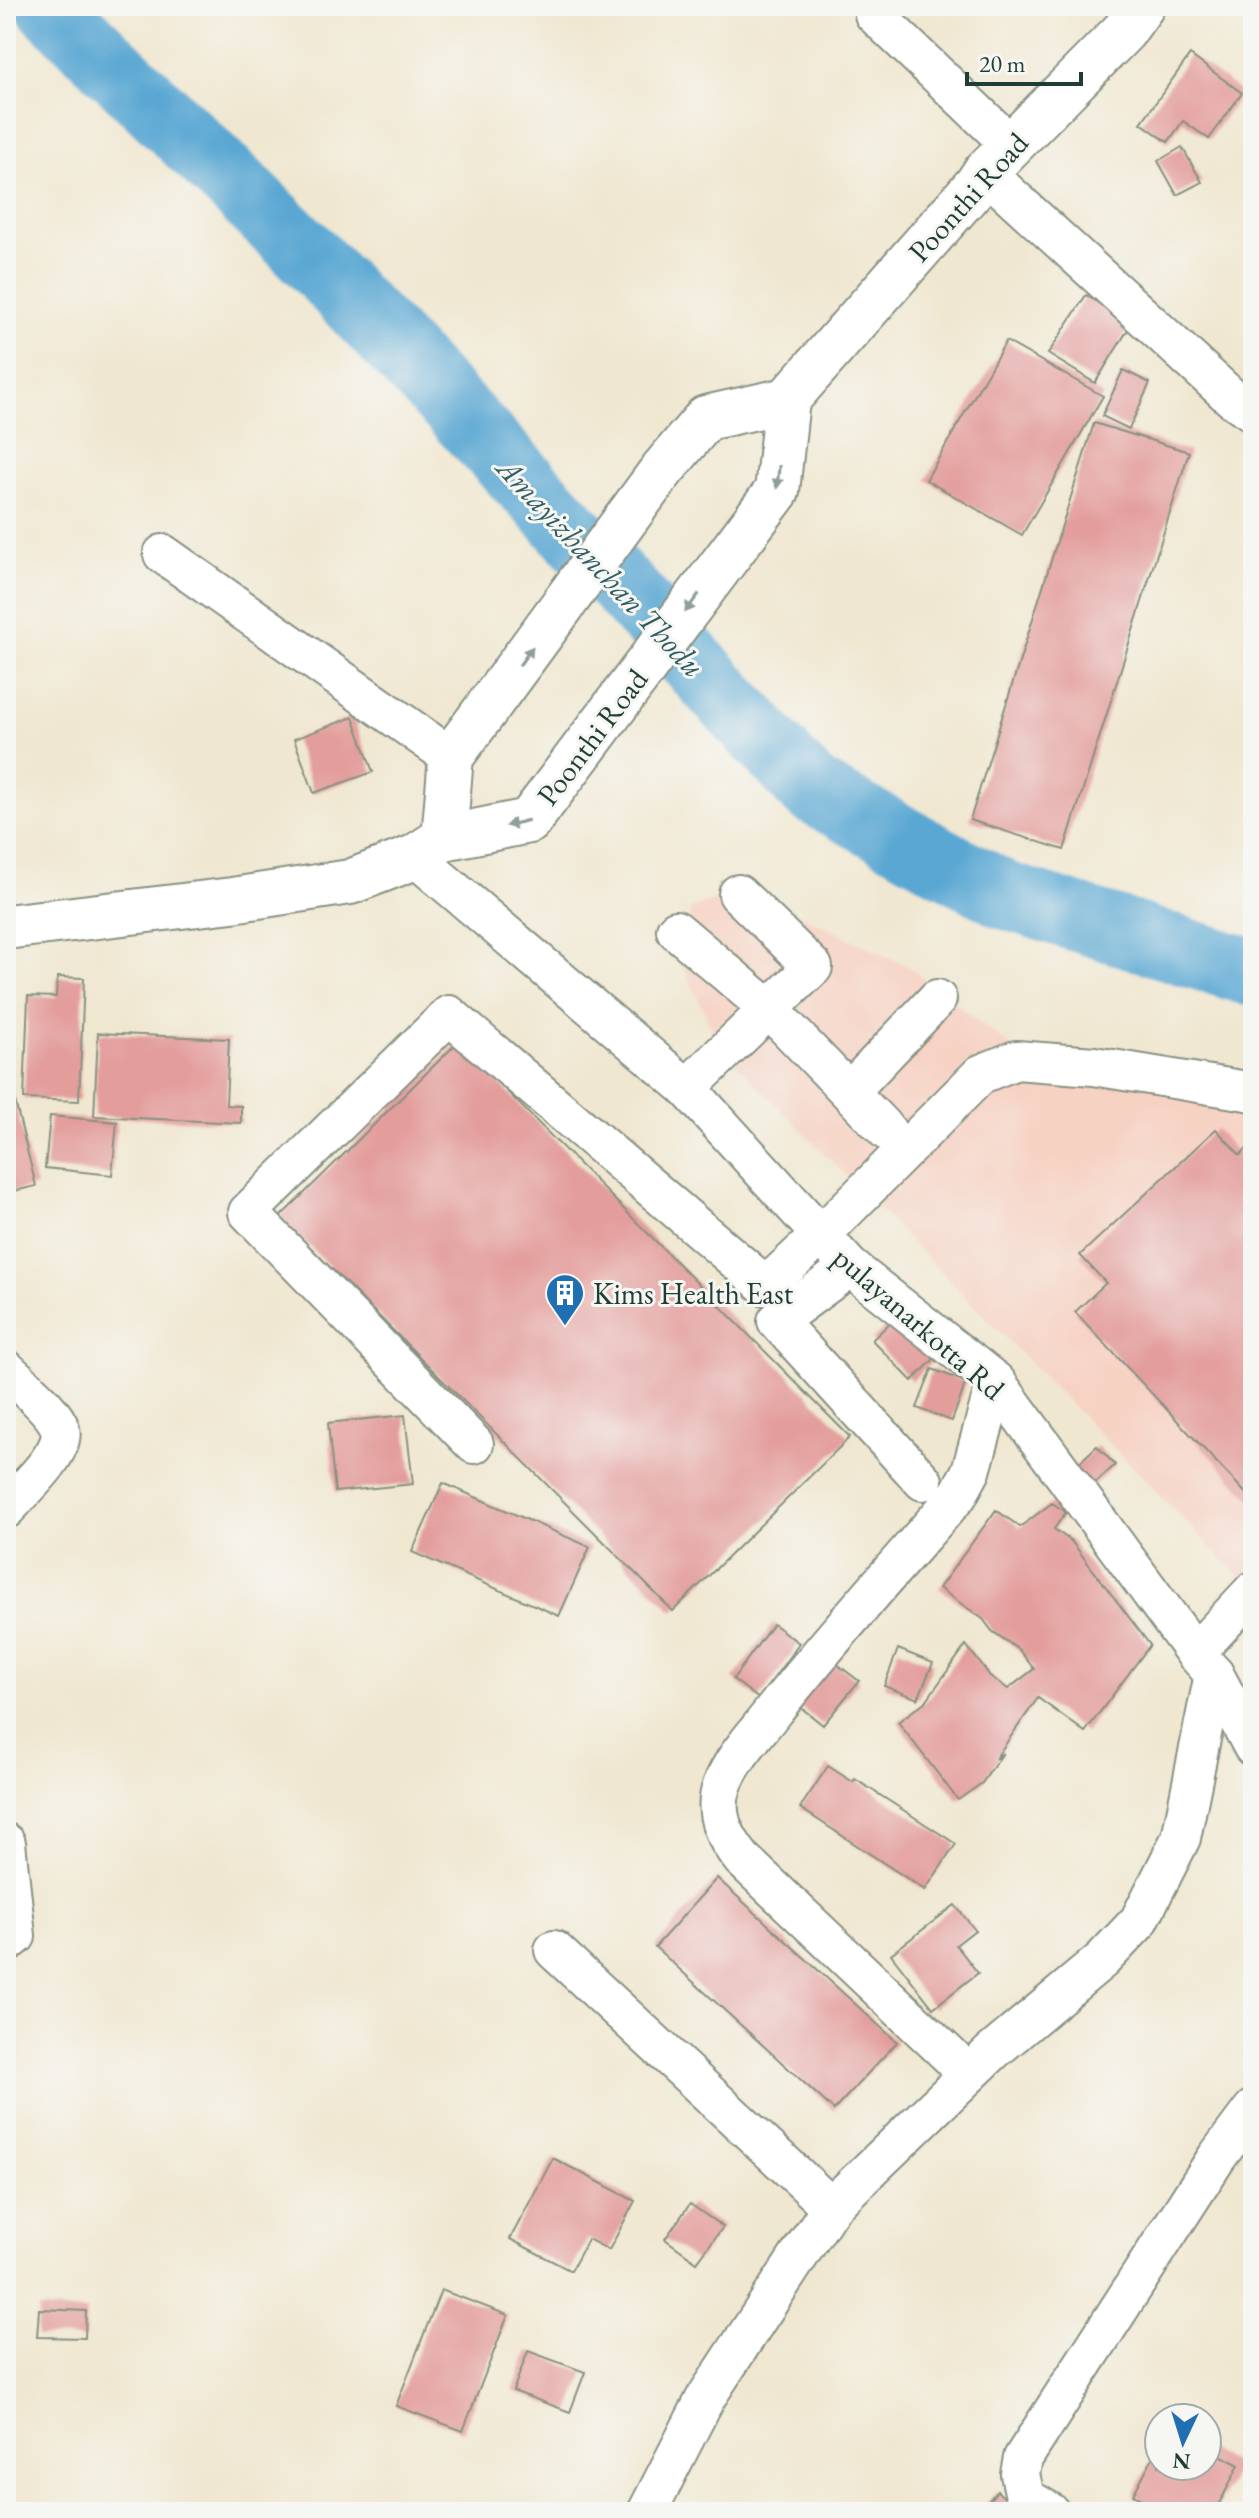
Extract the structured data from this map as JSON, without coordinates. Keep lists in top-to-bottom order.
{
  "streets": {
    "main road": ["Poonthi Road"],
    "street": ["pulayanarkotta Rd"]
  },
  "crossings": [
    ["Poonthi Road", "pulayanarkotta Rd"]
  ],
  "water": ["Amayizhanchan Thodu"],
  "places": {
    "building": ["Kims Health East"]
  },
  "scale_bar": "20 m",
  "north": "bottom"
}
